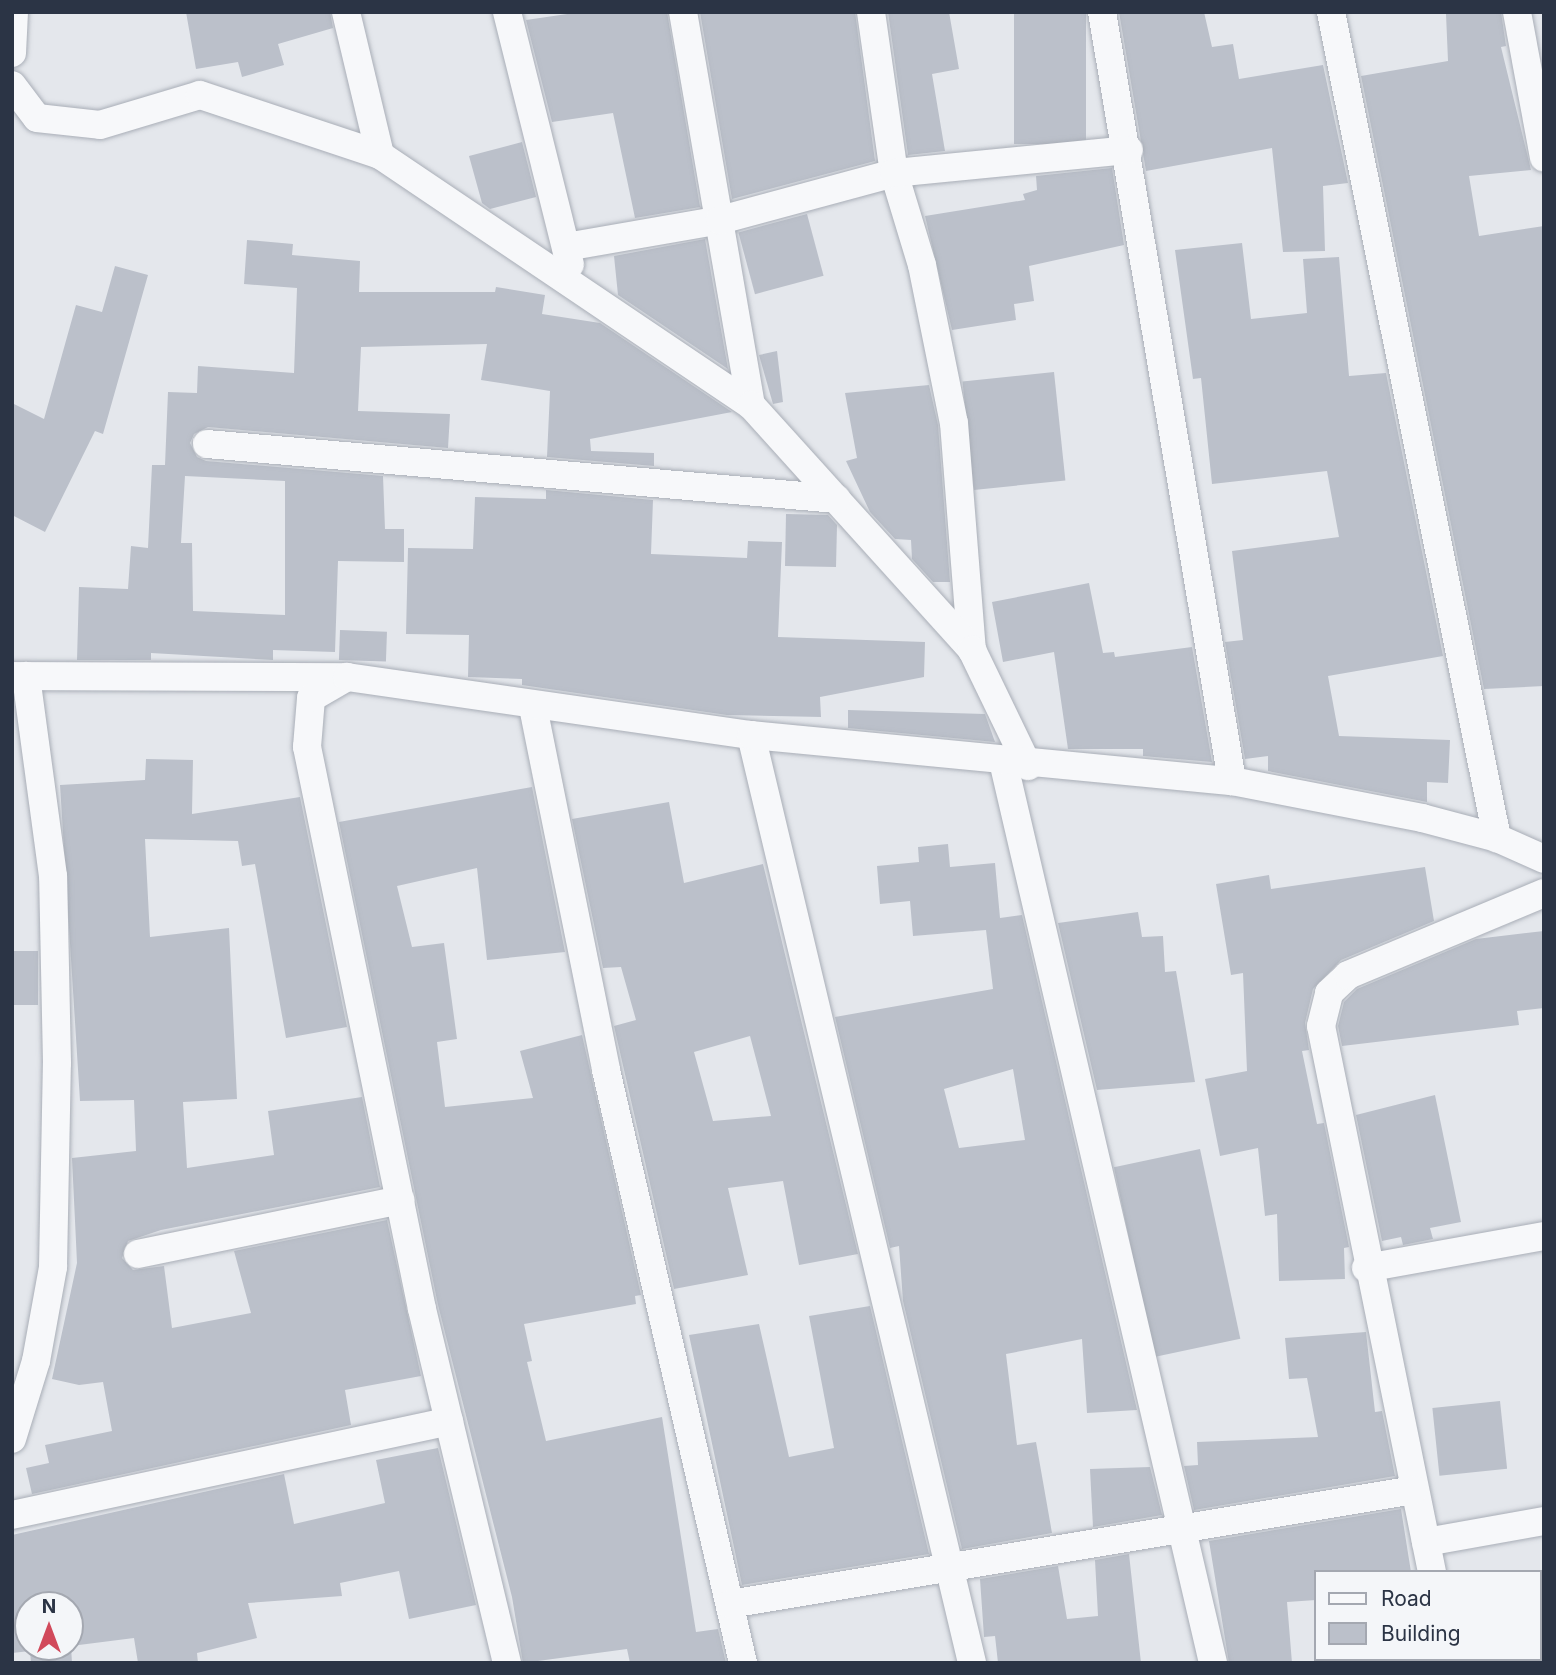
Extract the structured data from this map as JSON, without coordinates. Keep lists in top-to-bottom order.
{
  "legend": ["Road", "Building"],
  "north": "top"
}
